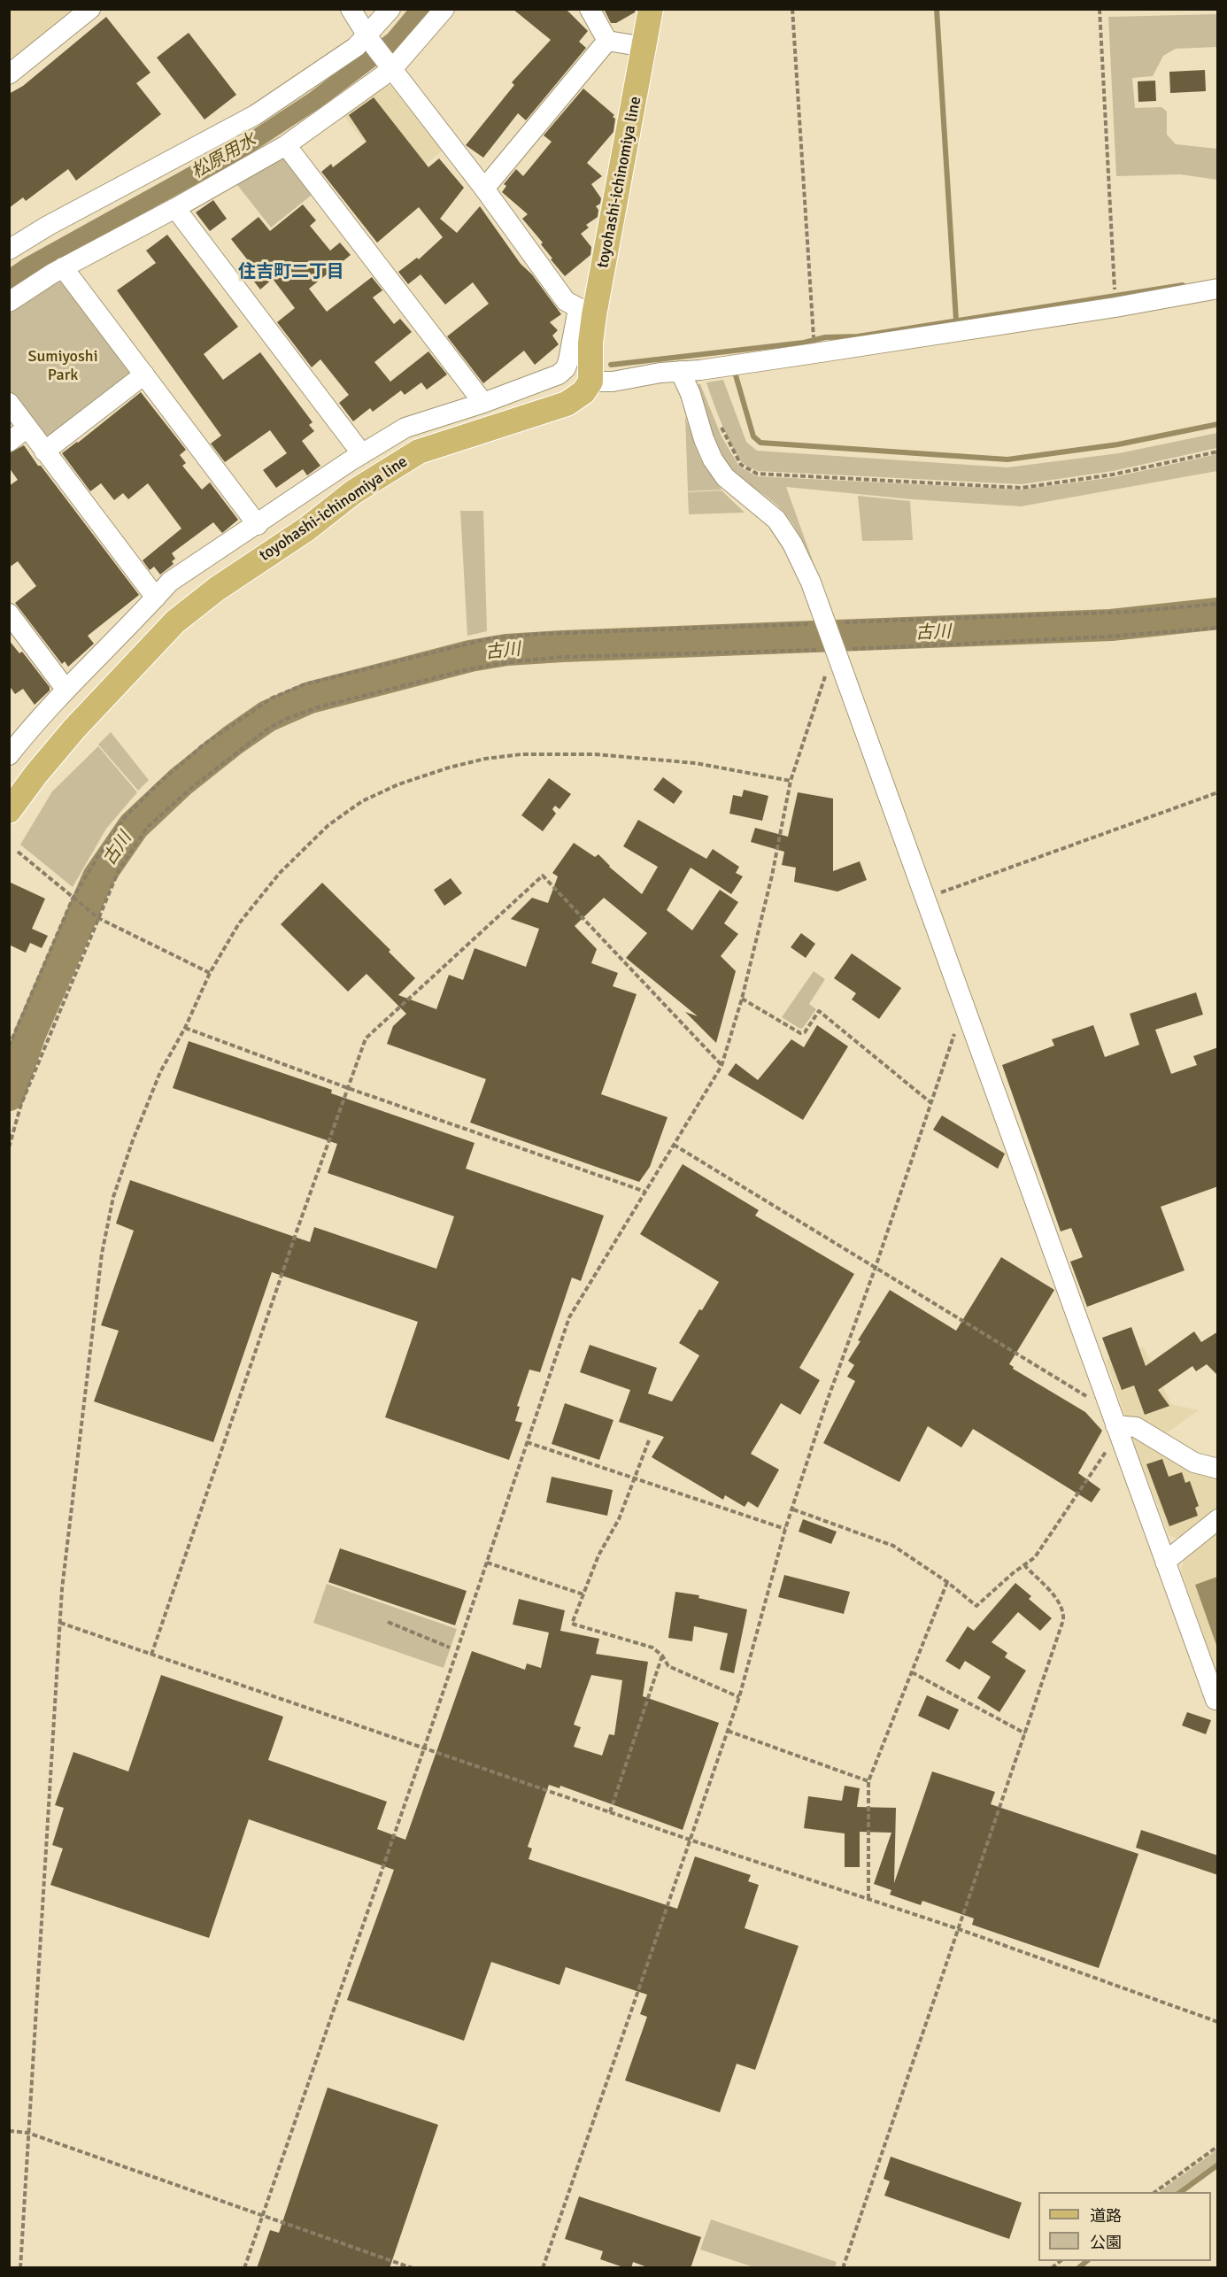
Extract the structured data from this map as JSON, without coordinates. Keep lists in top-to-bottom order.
{
  "streets": {
    "main road": ["toyohashi-ichinomiya line"]
  },
  "districts": ["住吉町二丁目"],
  "water": ["松原用水", "古川"],
  "parks": ["Sumiyoshi Park"],
  "legend": ["道路", "公園"]
}
